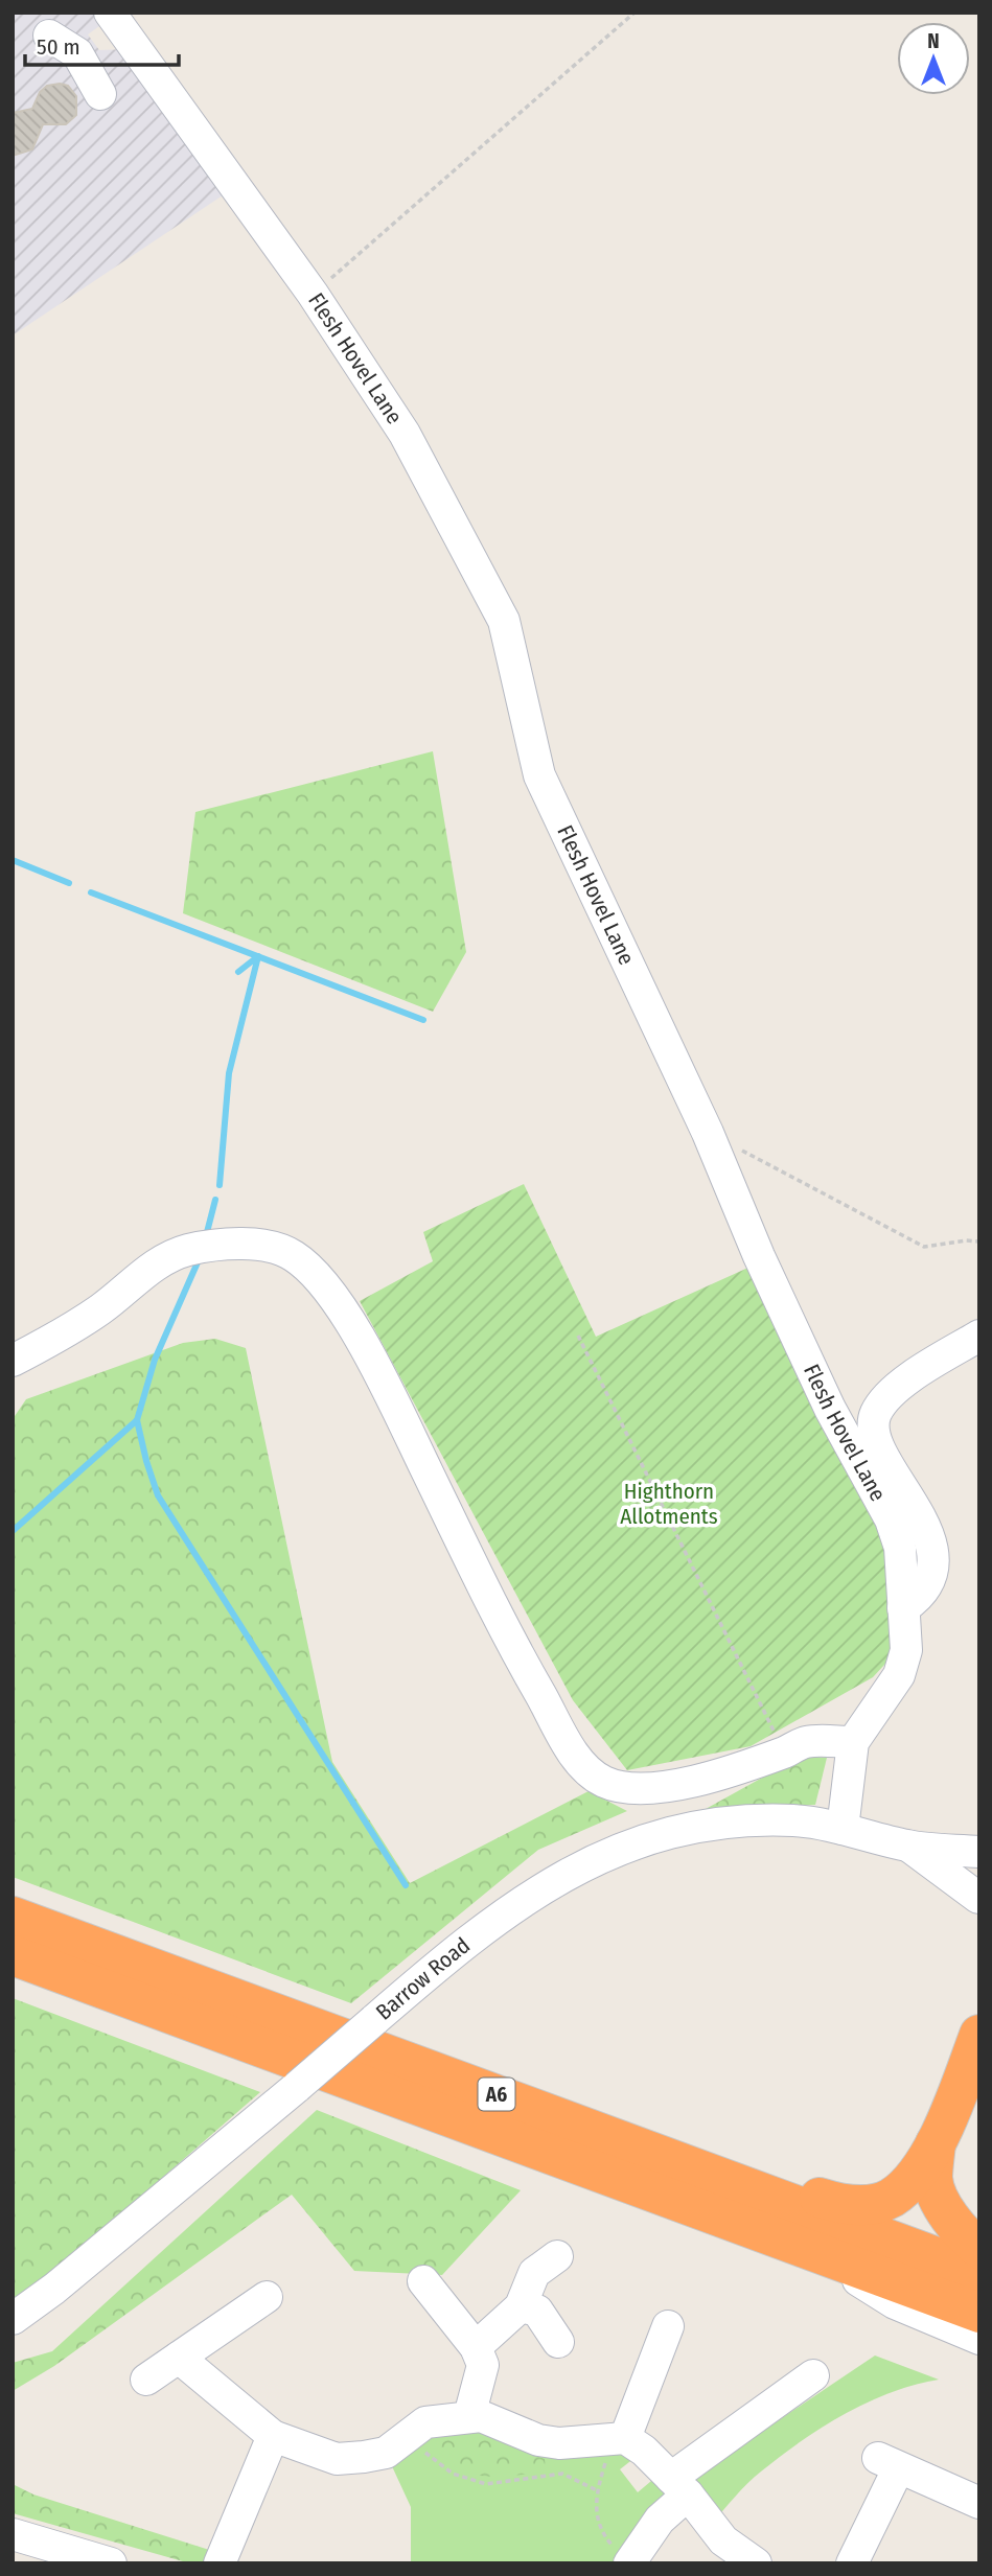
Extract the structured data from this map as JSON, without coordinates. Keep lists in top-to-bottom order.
{
  "streets": {
    "highway": ["A6"],
    "street": ["Flesh Hovel Lane", "Barrow Road"]
  },
  "crossings": [
    ["Flesh Hovel Lane", "Barrow Road"]
  ],
  "parks": ["Highthorn Allotments"],
  "scale_bar": "50 m",
  "north": "top"
}
